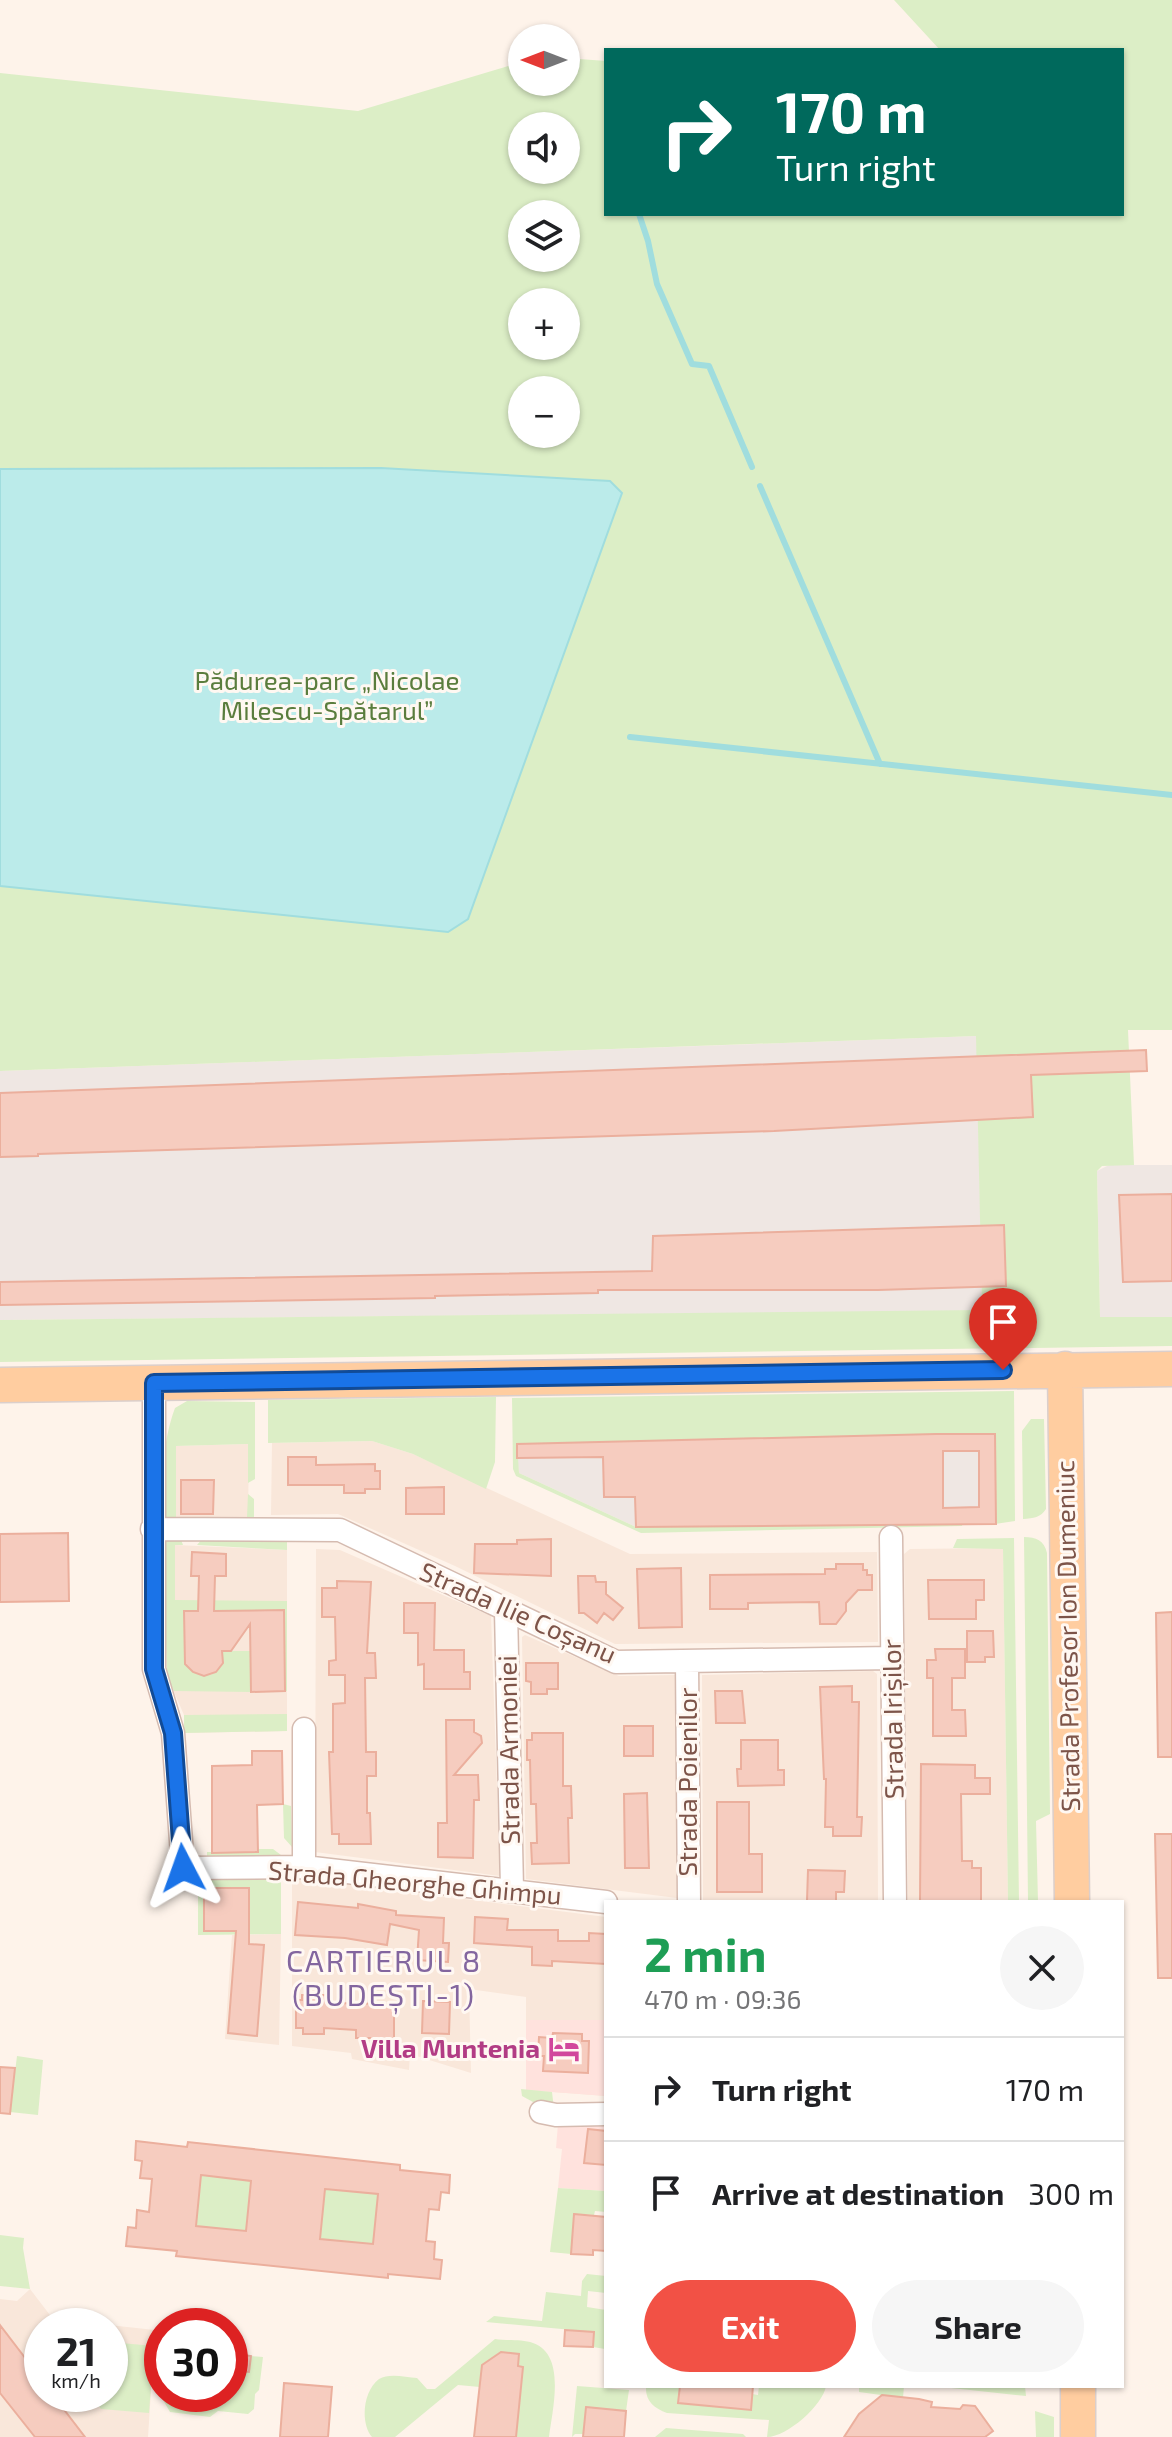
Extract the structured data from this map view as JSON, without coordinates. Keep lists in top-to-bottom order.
{
  "streets": {
    "main road": ["Strada Profesor Ion Dumeniuc"],
    "street": [
      "Strada Ilie Coșanu",
      "Strada Irișilor",
      "Strada Armoniei",
      "Strada Poienilor",
      "Strada Gheorghe Ghimpu"
    ]
  },
  "crossings": [
    ["Strada Ilie Coșanu", "Strada Irișilor"],
    ["Strada Ilie Coșanu", "Strada Armoniei"],
    ["Strada Ilie Coșanu", "Strada Poienilor"],
    ["Strada Ilie Coșanu", "Strada Gheorghe Ghimpu"],
    ["Strada Armoniei", "Strada Gheorghe Ghimpu"]
  ],
  "districts": ["CARTIERUL 8 (BUDEȘTI-1)"],
  "parks": ["Pădurea-parc „Nicolae Milescu-Spătarul”"],
  "places": {
    "hotel": ["Villa Muntenia"]
  },
  "north": "left",
  "page": {
    "map_buttons": ["+", "−"],
    "turn": ["170 m", "Turn right"],
    "heading": ["2 min", "470 m · 09:36"],
    "list": [
      {
        "name": "Turn right",
        "value": "170 m"
      },
      {
        "name": "Arrive at destination",
        "value": "300 m"
      }
    ],
    "buttons": ["Exit", "Share"],
    "speed": "21 km/h",
    "limit": "30"
  }
}
